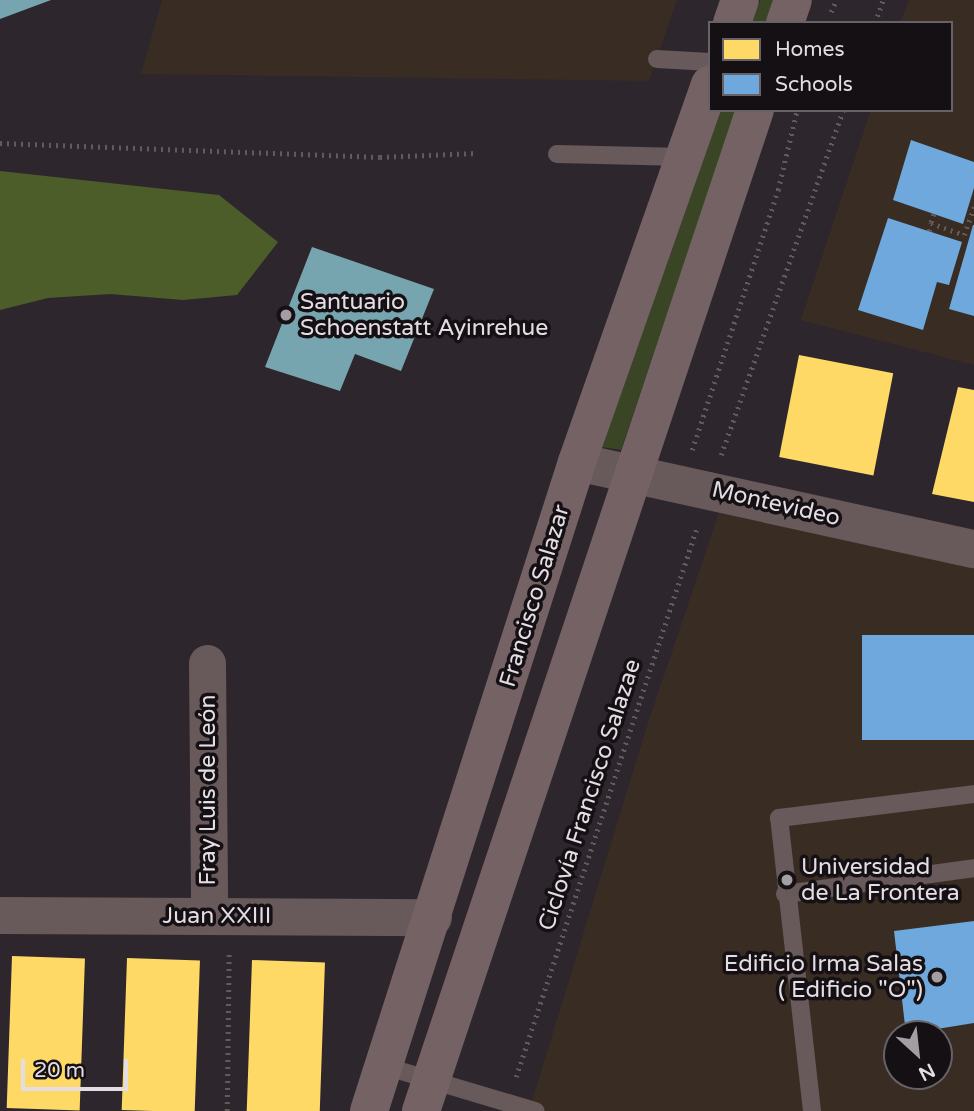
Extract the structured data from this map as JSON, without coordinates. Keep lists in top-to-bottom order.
{
  "streets": {
    "main road": ["Francisco Salazar"],
    "street": ["Montevideo", "Fray Luis de León", "Juan XXIII"],
    "path": ["Ciclovía Francisco Salazae"]
  },
  "crossings": [
    ["Montevideo", "Francisco Salazar"],
    ["Montevideo", "Ciclovía Francisco Salazae"],
    ["Francisco Salazar", "Juan XXIII"],
    ["Fray Luis de León", "Juan XXIII"]
  ],
  "places": ["Santuario Schoenstatt Ayinrehue", "Universidad de La Frontera", "Edificio Irma Salas ( Edificio \"O\")"],
  "legend": ["Homes", "Schools"],
  "scale_bar": "20 m",
  "north": "bottom right"
}
